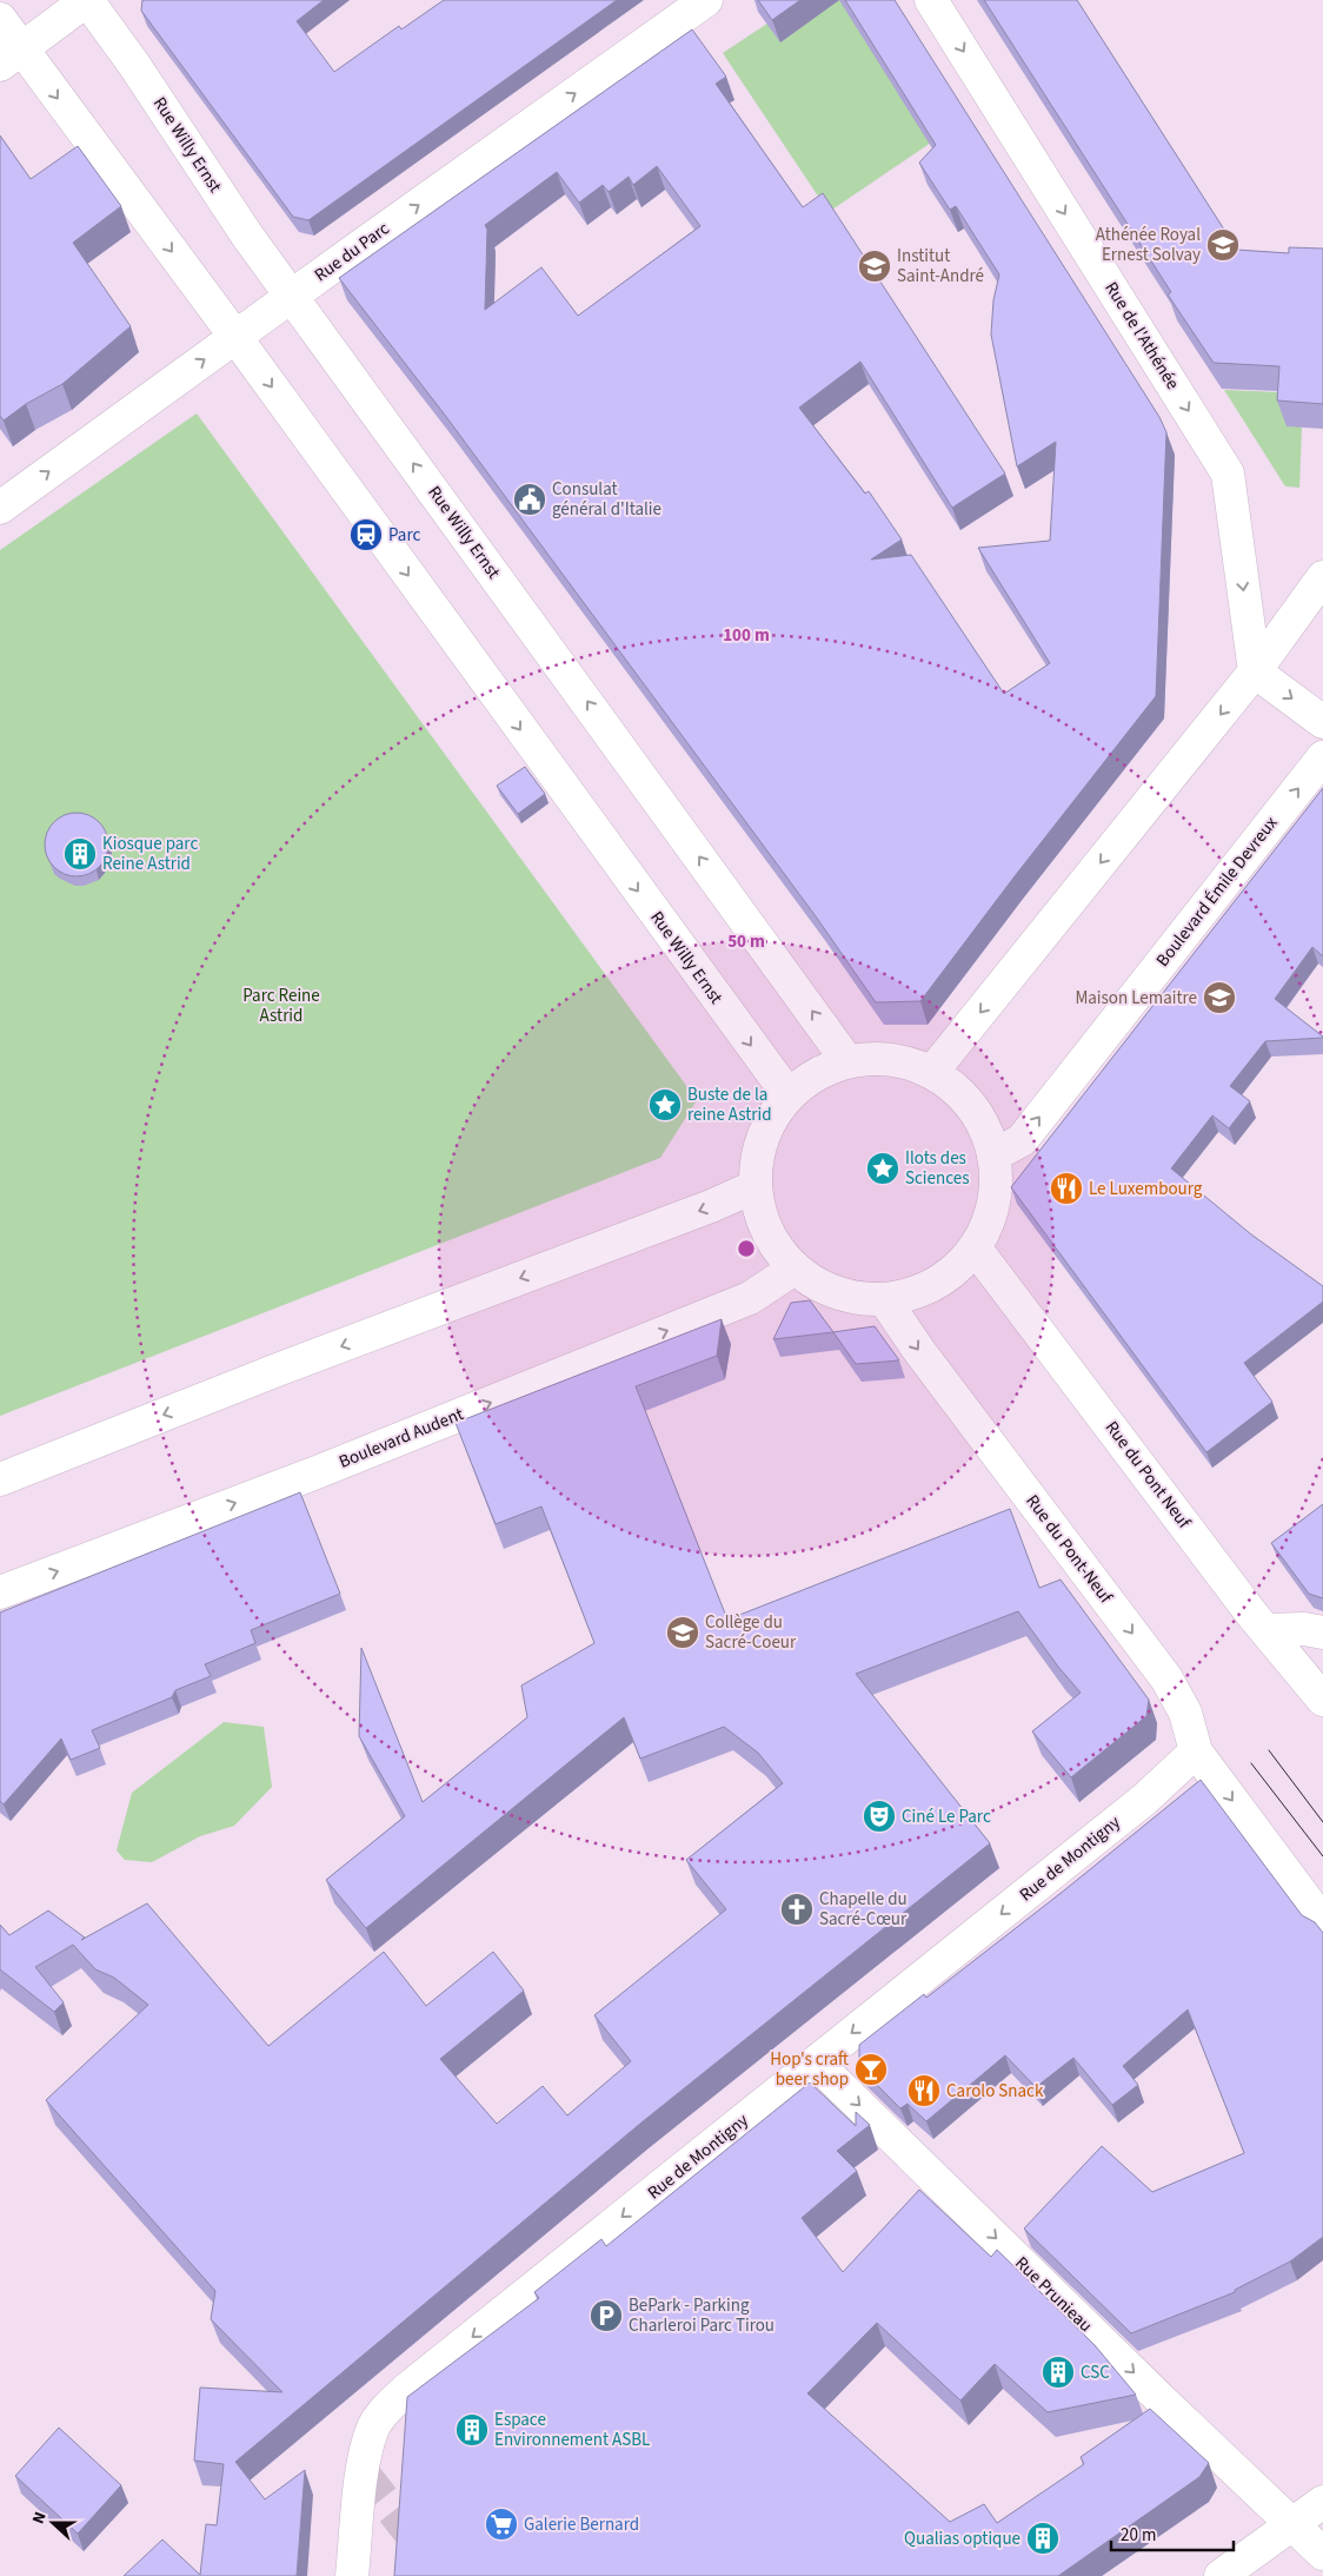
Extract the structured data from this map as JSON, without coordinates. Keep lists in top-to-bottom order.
{
  "streets": {
    "street": [
      "Rue Willy Ernst",
      "Rue du Parc",
      "Rue de l'Athénée",
      "Boulevard Émile Devreux",
      "Boulevard Audent",
      "Rue du Pont Neuf",
      "Rue du Pont-Neuf",
      "Rue de Montigny",
      "Rue Prunieau"
    ]
  },
  "crossings": [
    ["Rue Willy Ernst", "Rue du Parc"],
    ["Rue du Pont-Neuf", "Rue de Montigny"],
    ["Rue de Montigny", "Rue Prunieau"]
  ],
  "one_way": [
    "Rue du Parc",
    "Rue de l'Athénée",
    "Rue du Pont-Neuf",
    "Rue de Montigny",
    "Rue Prunieau"
  ],
  "parks": ["Parc Reine Astrid"],
  "places": {
    "school or university": [
      "Athénée Royal Ernest Solvay",
      "Institut Saint-André",
      "Maison Lemaitre",
      "Collège du Sacré-Coeur"
    ],
    "public building": ["Consulat général d'Italie"],
    "station": ["Parc"],
    "building": [
      "Kiosque parc Reine Astrid",
      "CSC",
      "Espace Environnement ASBL",
      "Qualias optique"
    ],
    "place": ["Buste de la reine Astrid", "Ilots des Sciences"],
    "restaurant": ["Le Luxembourg", "Carolo Snack"],
    "theatre": ["Ciné Le Parc"],
    "church": ["Chapelle du Sacré-Cœur"],
    "bar": ["Hop's craft beer shop"],
    "parking": ["BePark - Parking Charleroi Parc Tirou"],
    "supermarket": ["Galerie Bernard"]
  },
  "scale_bar": "20 m",
  "north": "left",
  "rings": ["100 m", "50 m"]
}
